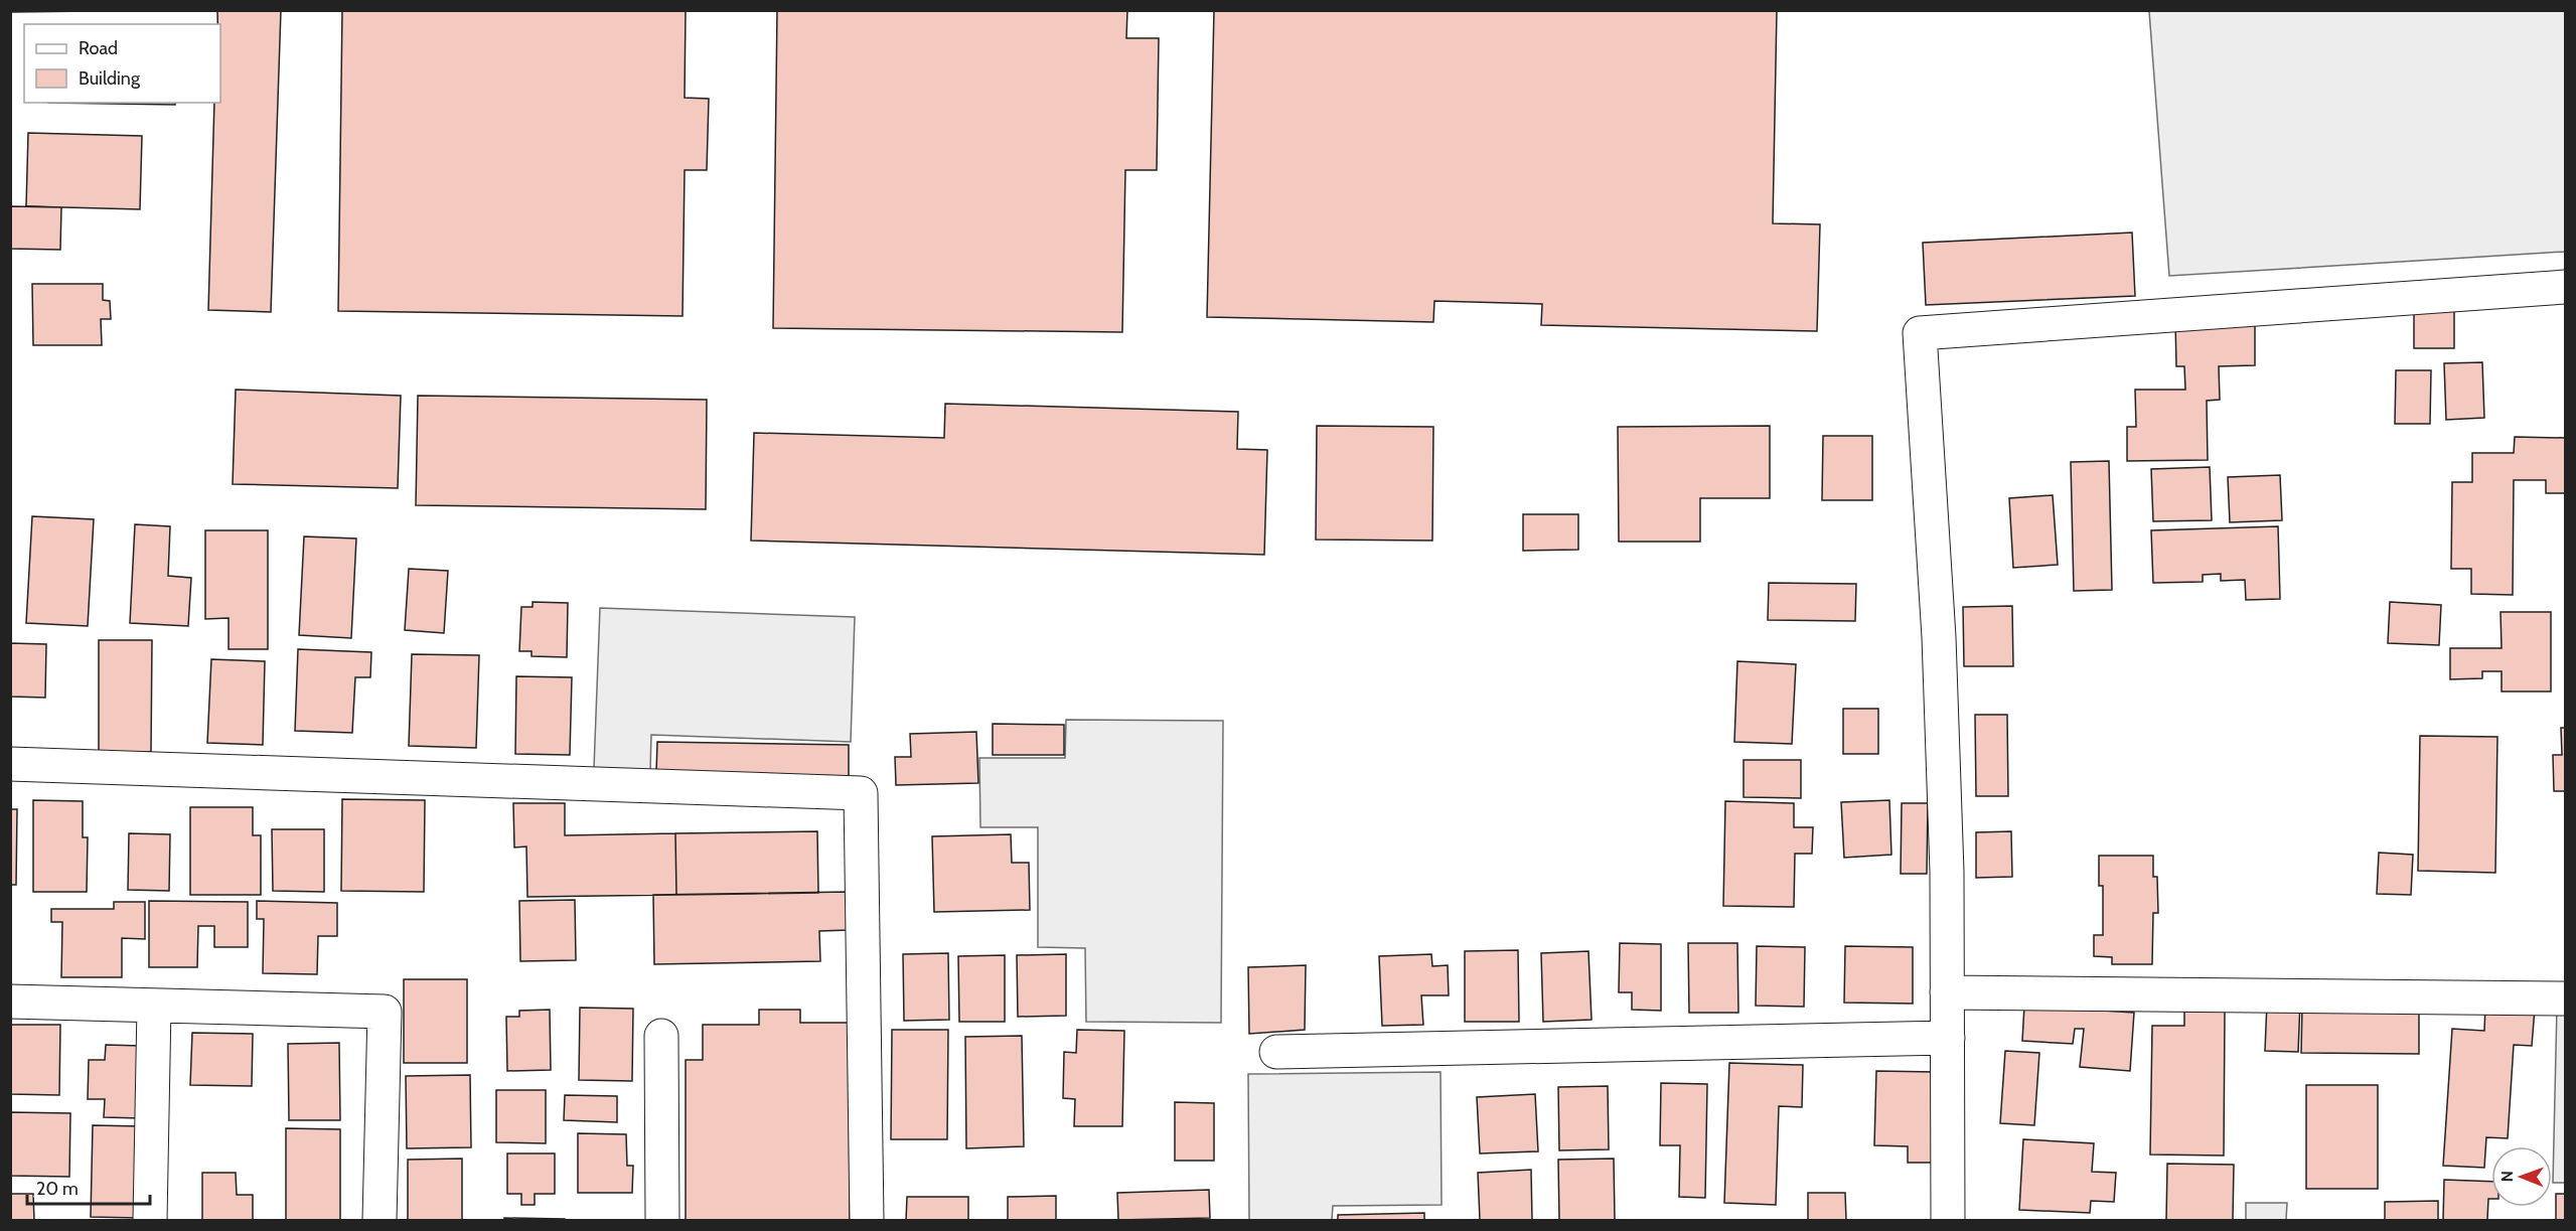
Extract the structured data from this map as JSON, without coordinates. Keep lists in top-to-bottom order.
{
  "legend": ["Road", "Building"],
  "scale_bar": "20 m",
  "north": "left"
}
